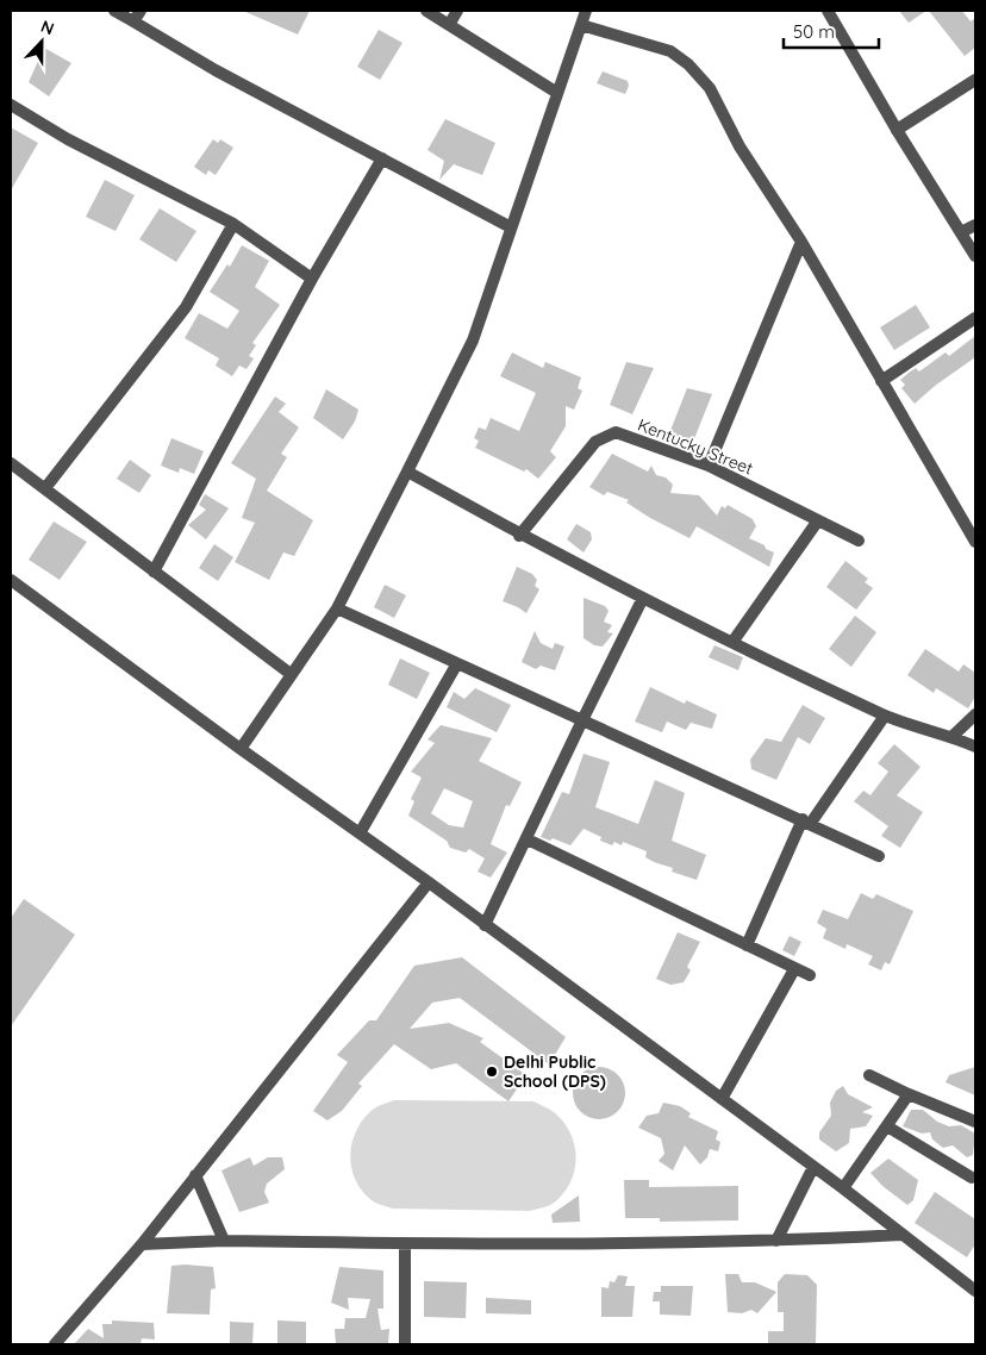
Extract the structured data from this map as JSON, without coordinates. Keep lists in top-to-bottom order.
{
  "streets": {
    "street": ["Kentucky Street"]
  },
  "places": ["Delhi Public School (DPS)"],
  "scale_bar": "50 m",
  "north": "top"
}
